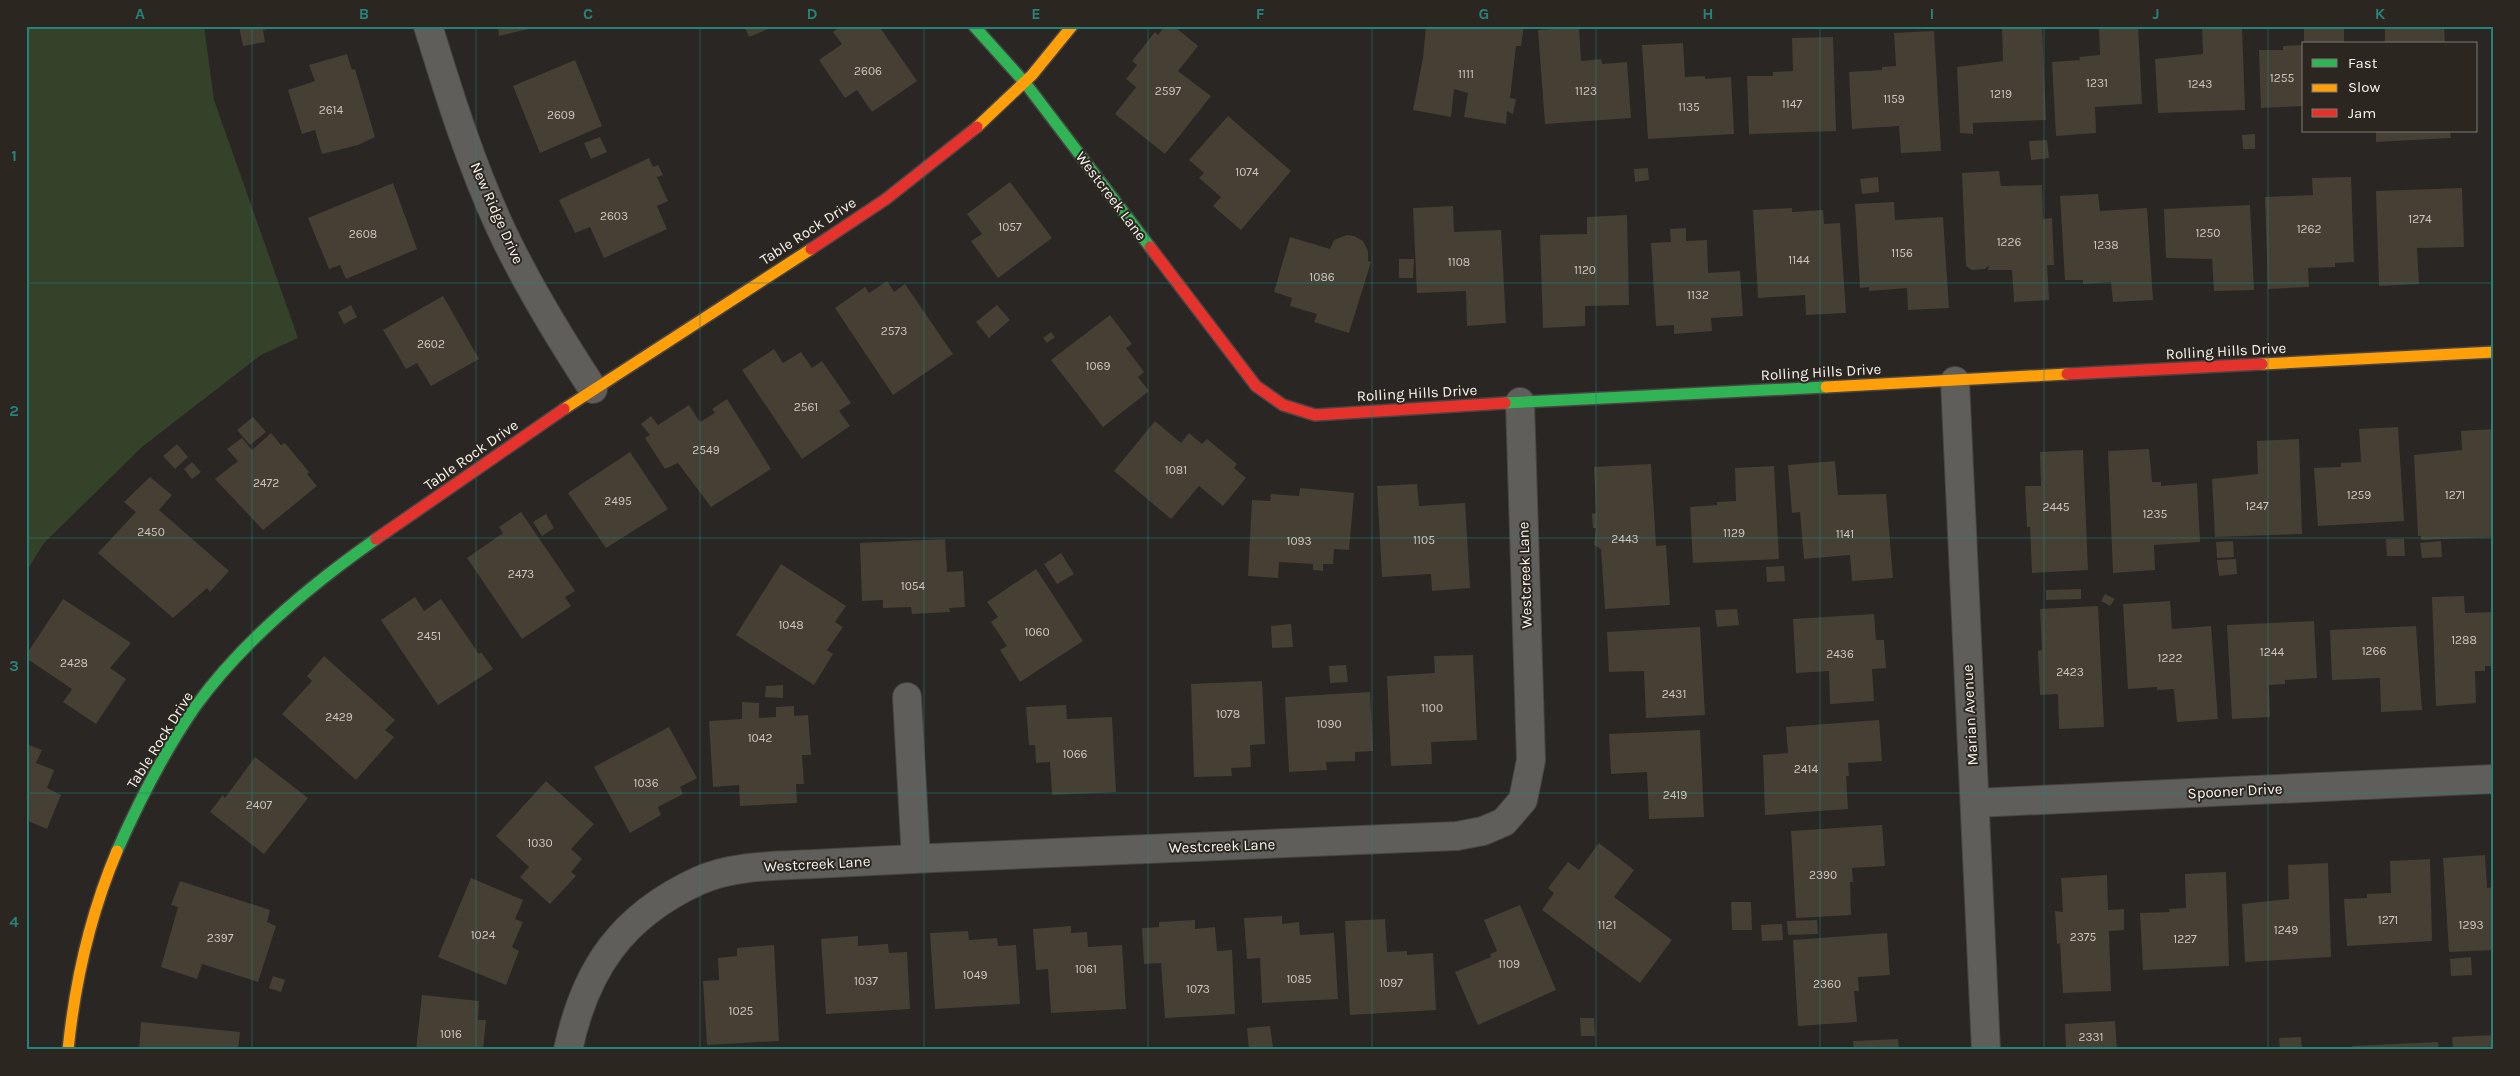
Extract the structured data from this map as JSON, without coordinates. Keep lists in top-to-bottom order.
{
  "streets": {
    "street": [
      "Westcreek Lane",
      "New Ridge Drive",
      "Table Rock Drive",
      "Rolling Hills Drive",
      "Marian Avenue",
      "Spooner Drive"
    ]
  },
  "crossings": [
    ["Westcreek Lane", "Table Rock Drive"],
    ["Westcreek Lane", "Rolling Hills Drive"],
    ["New Ridge Drive", "Table Rock Drive"],
    ["Rolling Hills Drive", "Marian Avenue"],
    ["Marian Avenue", "Spooner Drive"]
  ],
  "house_numbers": [
    "2606",
    "1111",
    "1255",
    "1231",
    "1243",
    "2597",
    "1123",
    "1219",
    "1159",
    "1147",
    "1135",
    "2614",
    "2609",
    "1074",
    "2603",
    "1274",
    "1057",
    "1262",
    "1250",
    "2608",
    "1226",
    "1238",
    "1156",
    "1144",
    "1108",
    "1120",
    "1086",
    "1132",
    "2573",
    "2602",
    "1069",
    "2561",
    "2549",
    "1081",
    "2472",
    "1259",
    "1271",
    "2495",
    "1247",
    "2445",
    "1235",
    "2450",
    "1129",
    "1141",
    "2443",
    "1105",
    "1093",
    "2473",
    "1054",
    "1048",
    "1060",
    "2451",
    "1288",
    "1266",
    "1244",
    "2436",
    "1222",
    "2428",
    "2423",
    "2431",
    "1100",
    "1078",
    "2429",
    "1090",
    "1042",
    "1066",
    "2414",
    "1036",
    "2419",
    "2407",
    "1030",
    "2390",
    "1271",
    "1121",
    "1293",
    "1249",
    "1024",
    "2375",
    "2397",
    "1227",
    "1109",
    "1061",
    "1049",
    "1085",
    "1037",
    "1097",
    "2360",
    "1073",
    "1025",
    "1016",
    "2331"
  ],
  "legend": ["Fast", "Slow", "Jam"],
  "grid": {
    "columns": [
      "A",
      "B",
      "C",
      "D",
      "E",
      "F",
      "G",
      "H",
      "I",
      "J",
      "K"
    ],
    "rows": [
      "1",
      "2",
      "3",
      "4"
    ]
  }
}
